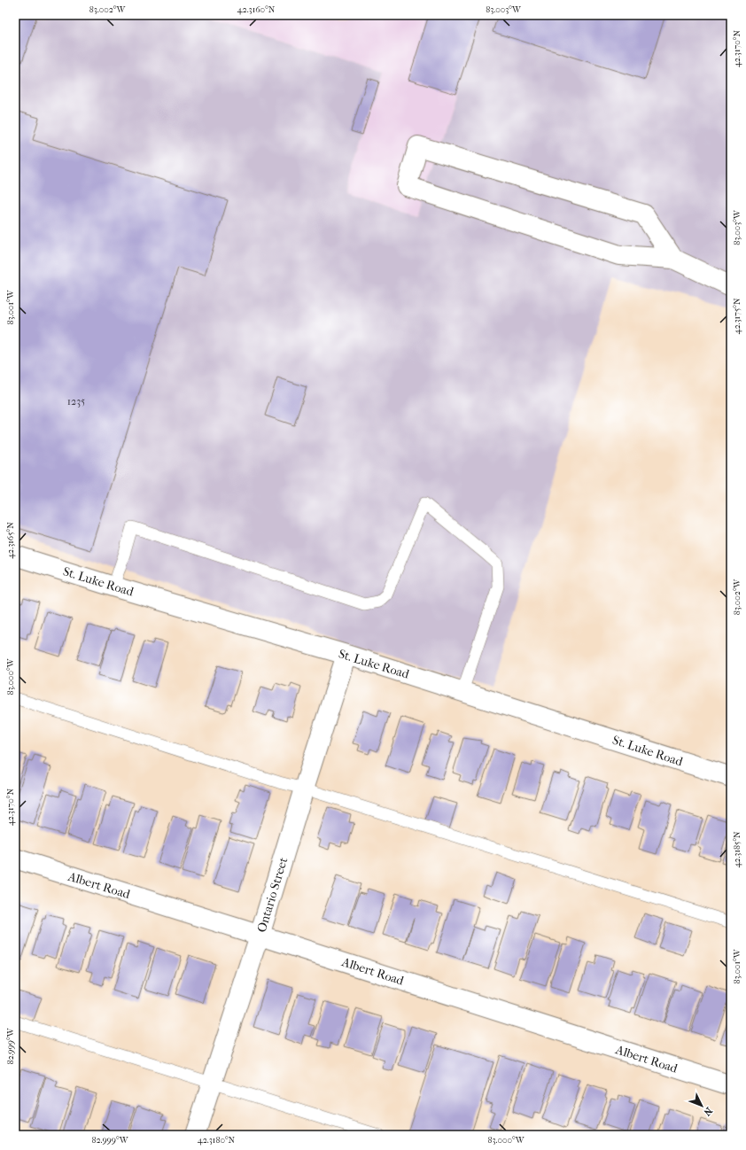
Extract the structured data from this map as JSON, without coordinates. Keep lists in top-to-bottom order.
{
  "streets": {
    "street": ["St. Luke Road", "Albert Road", "Ontario Street"]
  },
  "crossings": [
    ["St. Luke Road", "Ontario Street"],
    ["Albert Road", "Ontario Street"]
  ],
  "house_numbers": ["1235"],
  "north": "bottom right",
  "coordinates": [
    "83.002°W",
    "42.3160°N",
    "83.003°W",
    "42.3170°N",
    "83.001°W",
    "42.3175°N",
    "42.3165°N",
    "83.000°W",
    "42.3185°N",
    "82.999°W",
    "42.3180°N"
  ]
}
